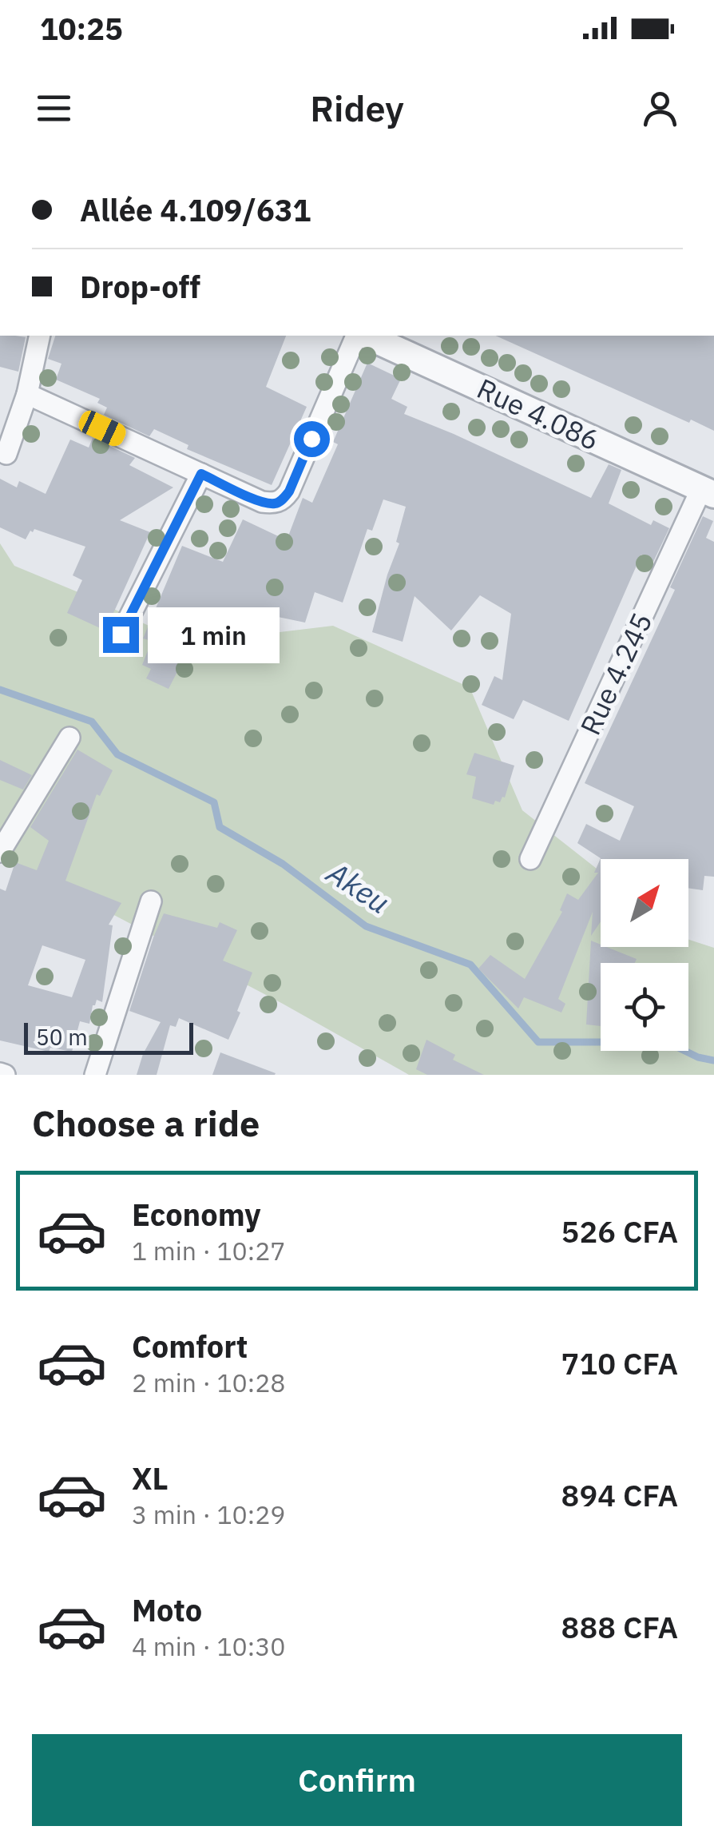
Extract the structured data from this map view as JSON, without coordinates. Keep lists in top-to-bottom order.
{
  "streets": {
    "street": ["Rue 4.086", "Rue 4.245"]
  },
  "crossings": [
    ["Rue 4.086", "Rue 4.245"]
  ],
  "water": ["Akeu"],
  "scale_bar": "50 m",
  "north": "top right",
  "page": {
    "status": "10:25",
    "header": "Ridey",
    "banner": ["Allée 4.109/631", "Drop-off"],
    "bubble": "1 min",
    "scale": "50 m",
    "heading": "Choose a ride",
    "list": [
      {
        "name": "Economy",
        "note": "1 min · 10:27",
        "value": "526 CFA"
      },
      {
        "name": "Comfort",
        "note": "2 min · 10:28",
        "value": "710 CFA"
      },
      {
        "name": "XL",
        "note": "3 min · 10:29",
        "value": "894 CFA"
      },
      {
        "name": "Moto",
        "note": "4 min · 10:30",
        "value": "888 CFA"
      }
    ],
    "buttons": "Confirm"
  }
}
